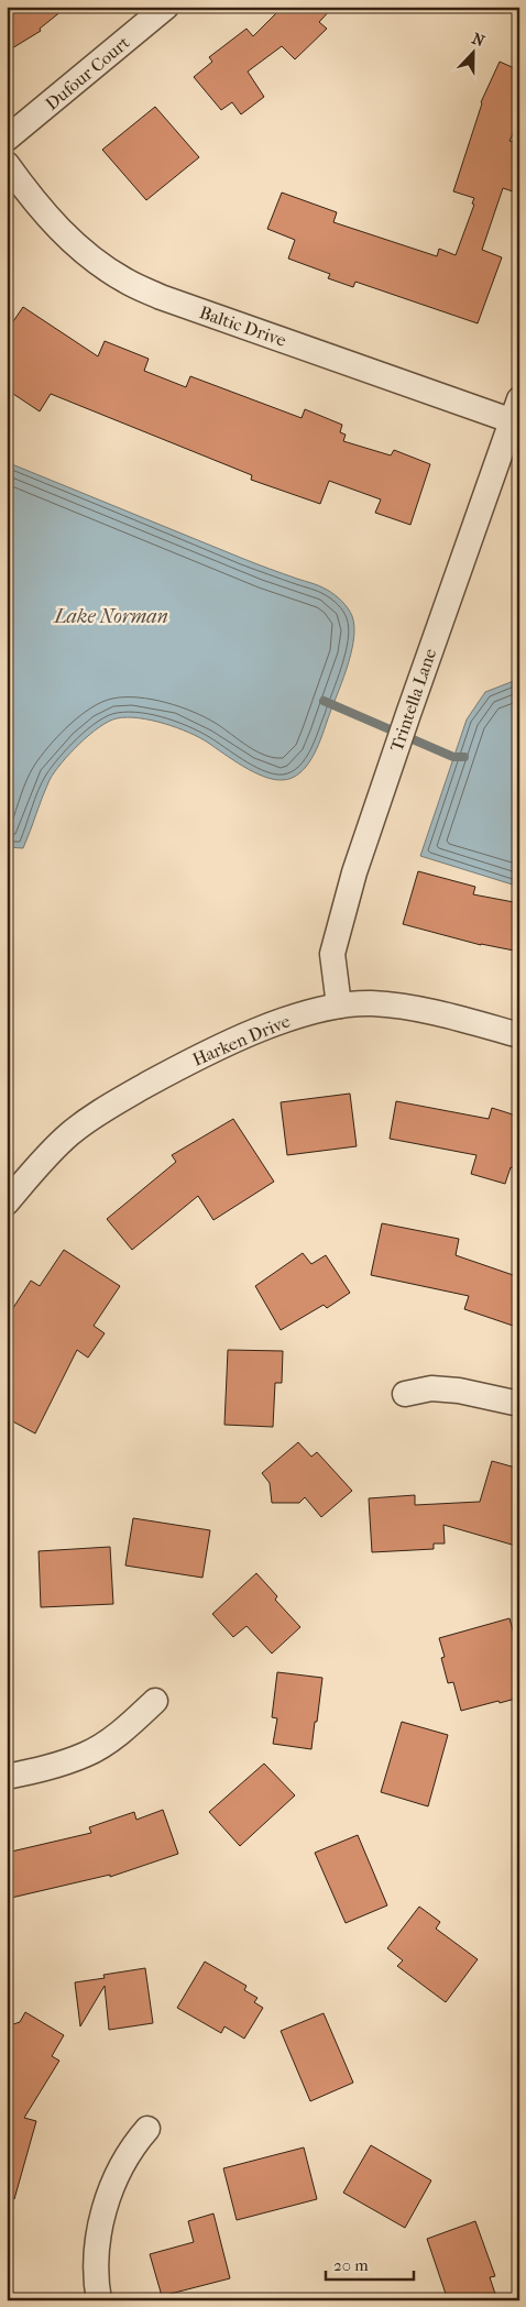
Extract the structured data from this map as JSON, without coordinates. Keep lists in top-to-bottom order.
{
  "streets": {
    "street": [
      "Dufour Court",
      "Baltic Drive",
      "Trintella Lane",
      "Harken Drive"
    ]
  },
  "crossings": [
    ["Baltic Drive", "Trintella Lane"],
    ["Trintella Lane", "Harken Drive"]
  ],
  "water": ["Lake Norman"],
  "scale_bar": "20 m",
  "north": "top"
}
